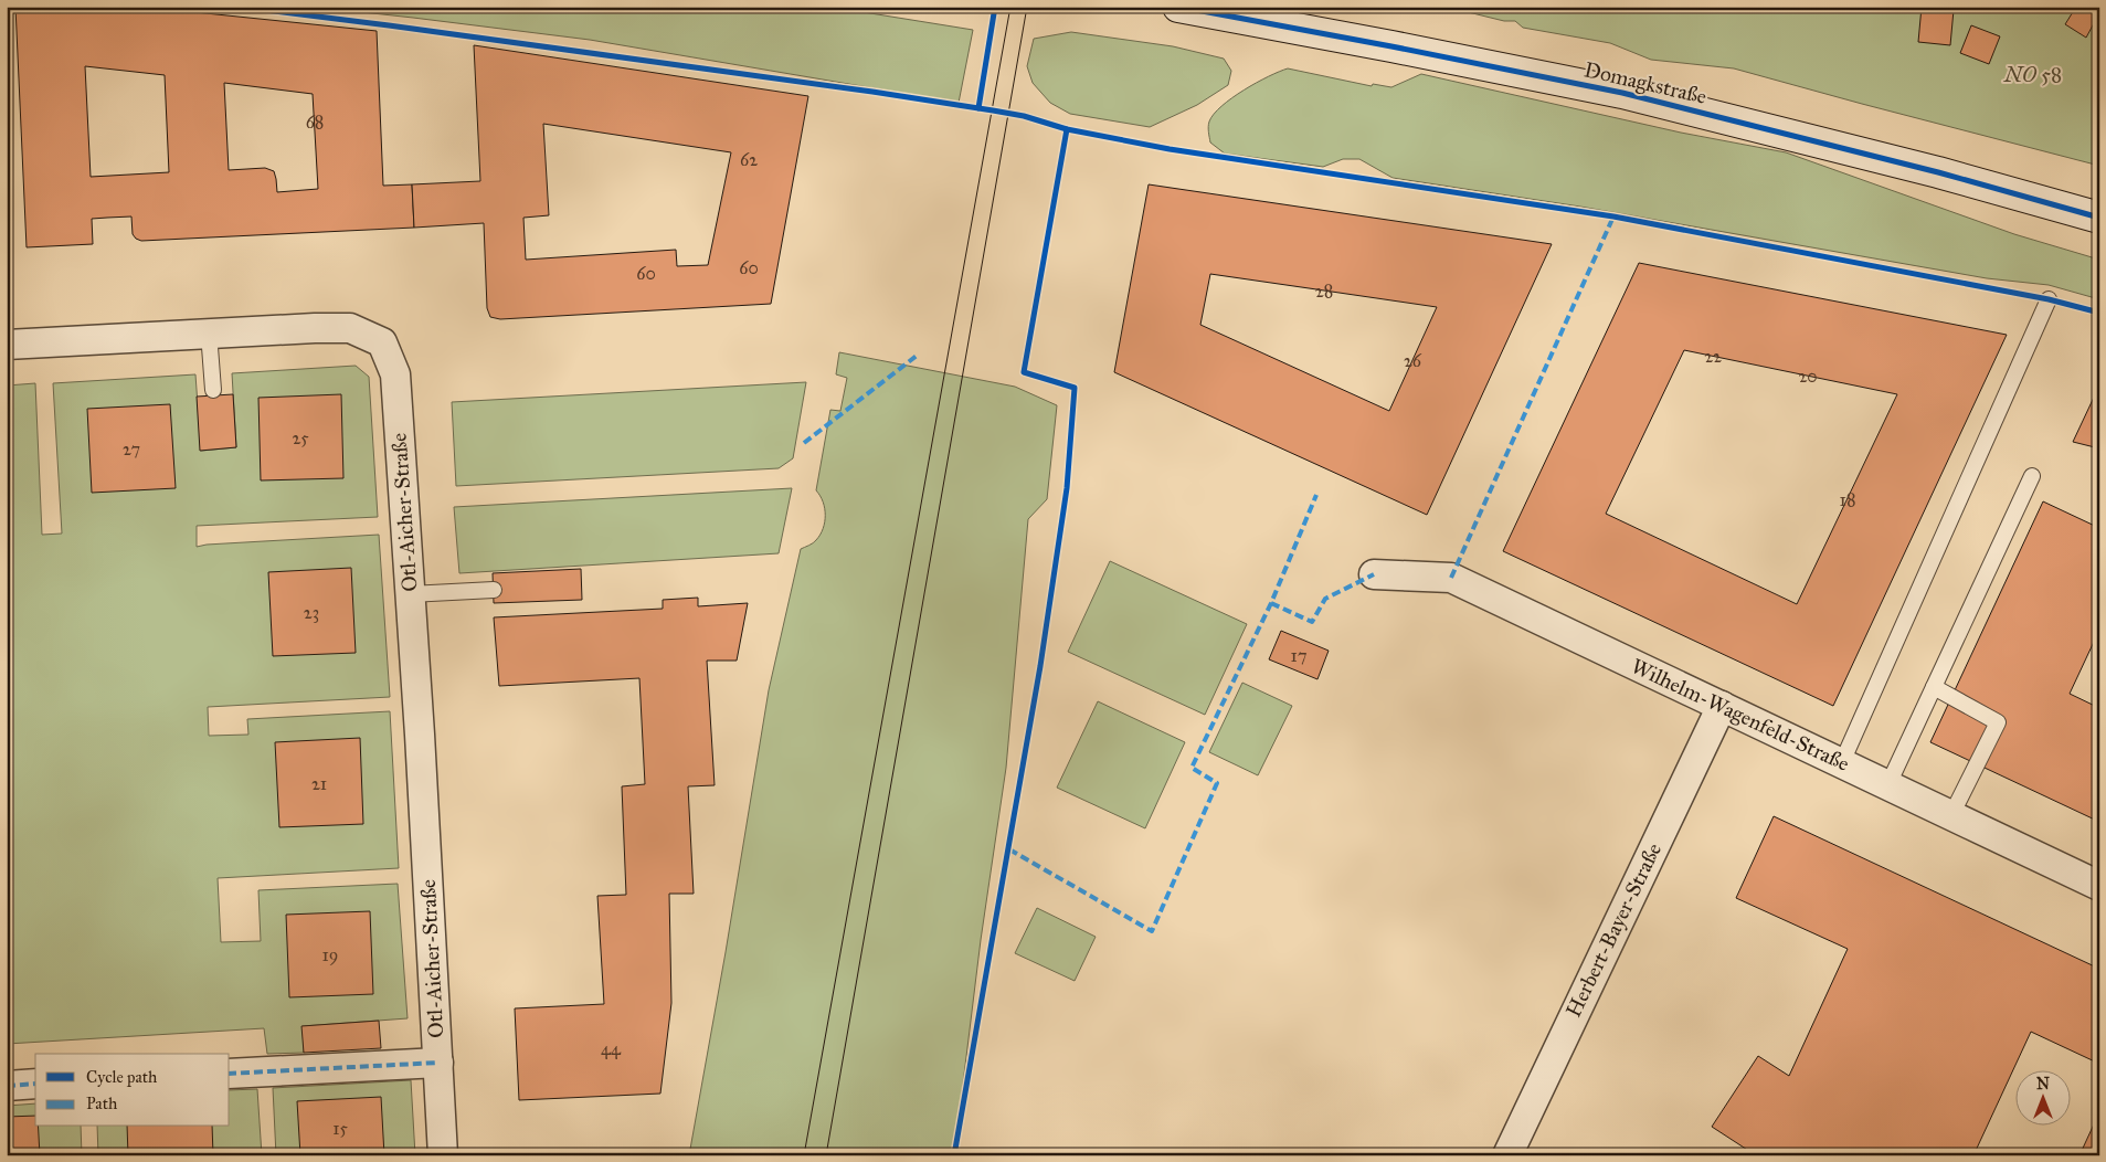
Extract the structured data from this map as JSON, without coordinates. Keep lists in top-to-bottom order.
{
  "streets": {
    "street": [
      "Domagkstraße",
      "Otl-Aicher-Straße",
      "Wilhelm-Wagenfeld-Straße",
      "Herbert-Bayer-Straße"
    ]
  },
  "crossings": [
    ["Wilhelm-Wagenfeld-Straße", "Herbert-Bayer-Straße"]
  ],
  "parks": ["NO 58"],
  "house_numbers": [
    "68",
    "62",
    "60",
    "60",
    "28",
    "22",
    "26",
    "20",
    "25",
    "27",
    "18",
    "23",
    "17",
    "21",
    "19",
    "44",
    "15"
  ],
  "legend": ["Cycle path", "Path"],
  "north": "top"
}
